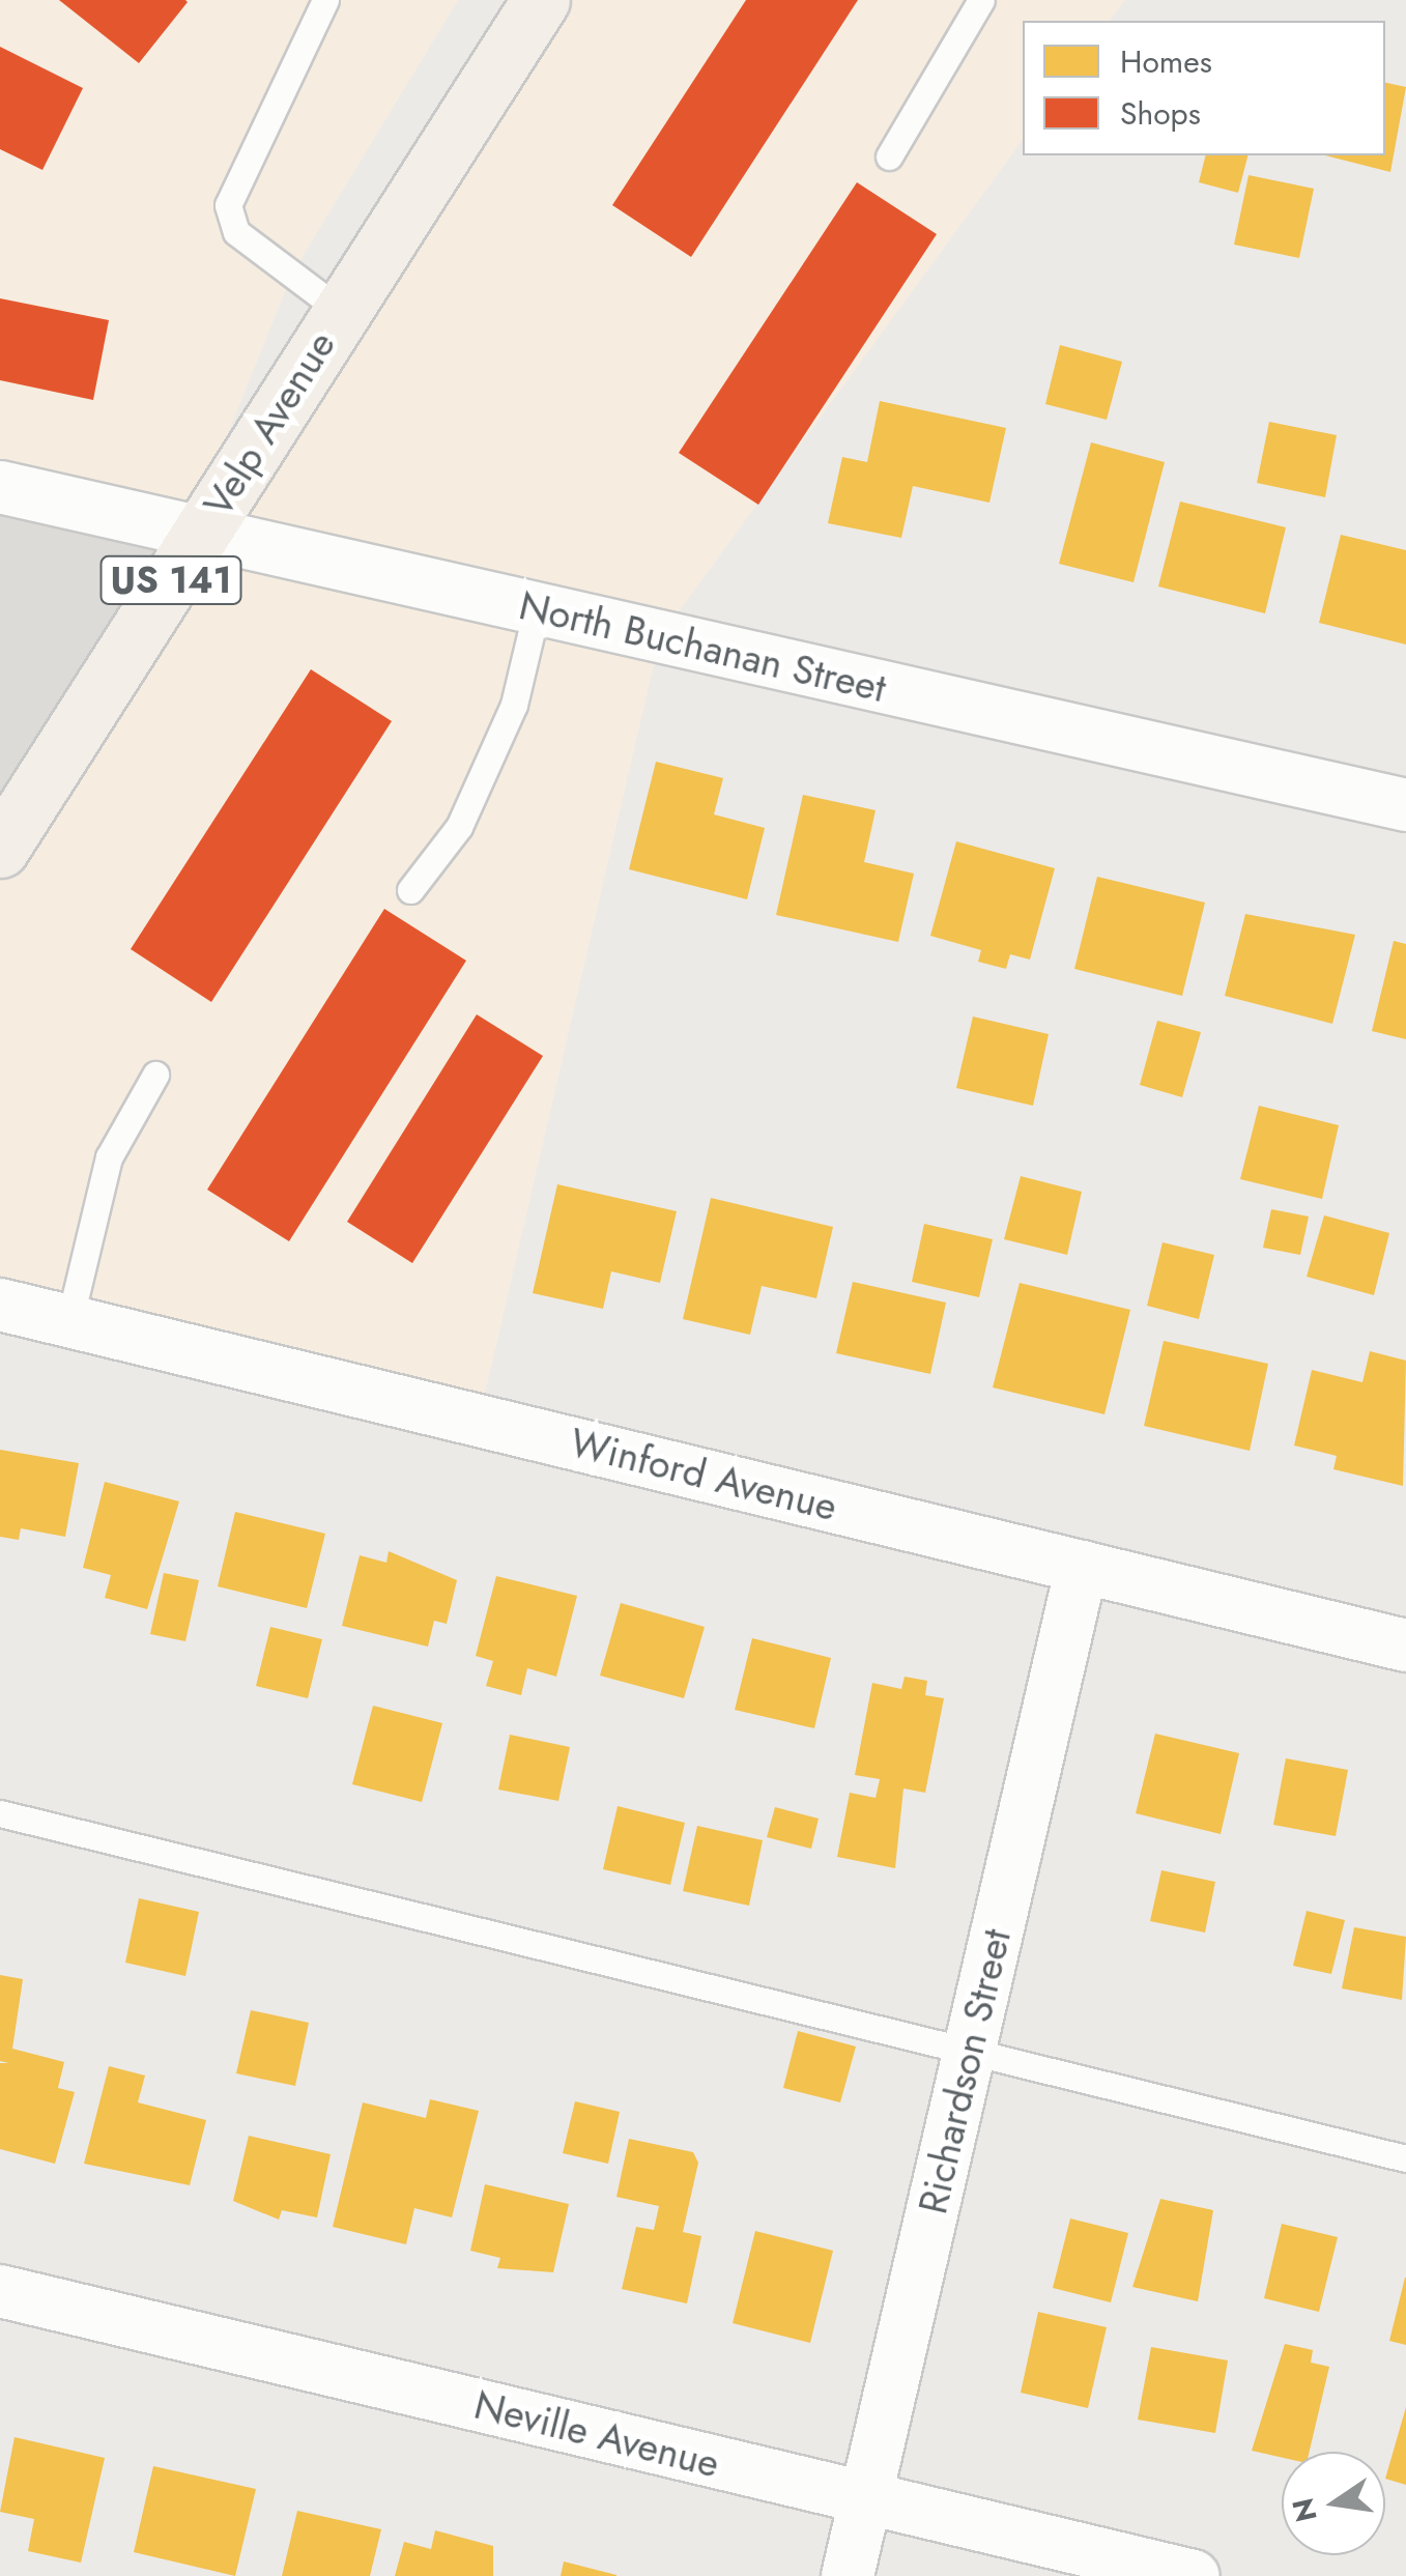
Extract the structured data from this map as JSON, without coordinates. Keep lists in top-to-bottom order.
{
  "streets": {
    "main road": ["Velp Avenue", "US 141"],
    "street": [
      "North Buchanan Street",
      "Winford Avenue",
      "Richardson Street",
      "Neville Avenue"
    ]
  },
  "crossings": [
    ["Velp Avenue", "North Buchanan Street"],
    ["Winford Avenue", "Richardson Street"],
    ["Richardson Street", "Neville Avenue"]
  ],
  "legend": ["Homes", "Shops"],
  "north": "left"
}
